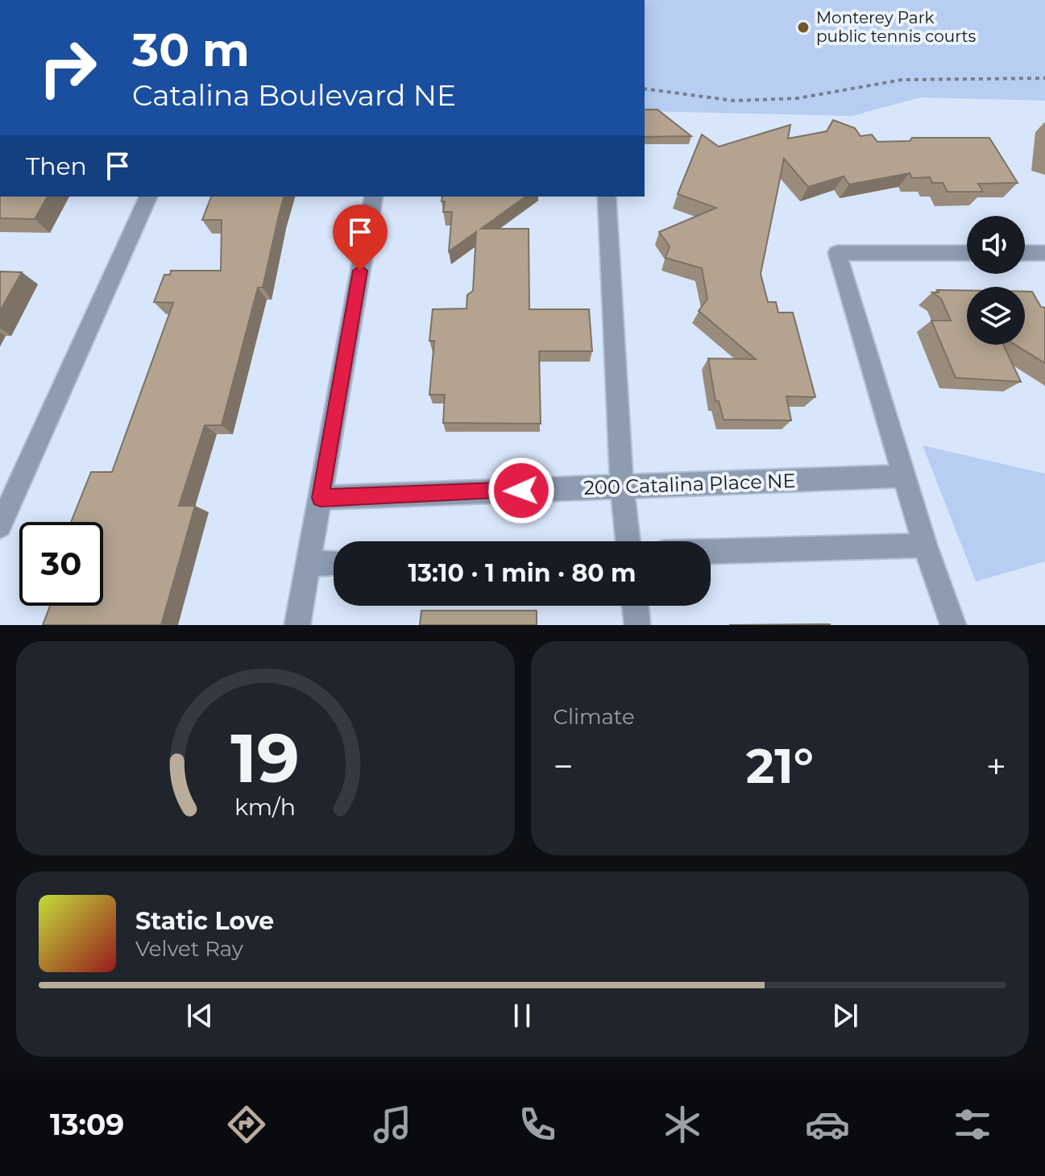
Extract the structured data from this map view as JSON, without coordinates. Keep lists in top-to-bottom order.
{
  "streets": {
    "street": ["200 Catalina Place NE"]
  },
  "places": ["Monterey Park public tennis courts"],
  "page": {
    "turn": ["30 m", "Catalina Boulevard NE"],
    "then": "Then",
    "limit": "30",
    "trip": "13:10 · 1 min · 80 m",
    "tile": "Climate",
    "heat": ["−", "21°", "+"],
    "song": ["Static Love", "Velvet Ray"],
    "tabs": "13:09",
    "gauge": ["19", "km/h"]
  }
}
